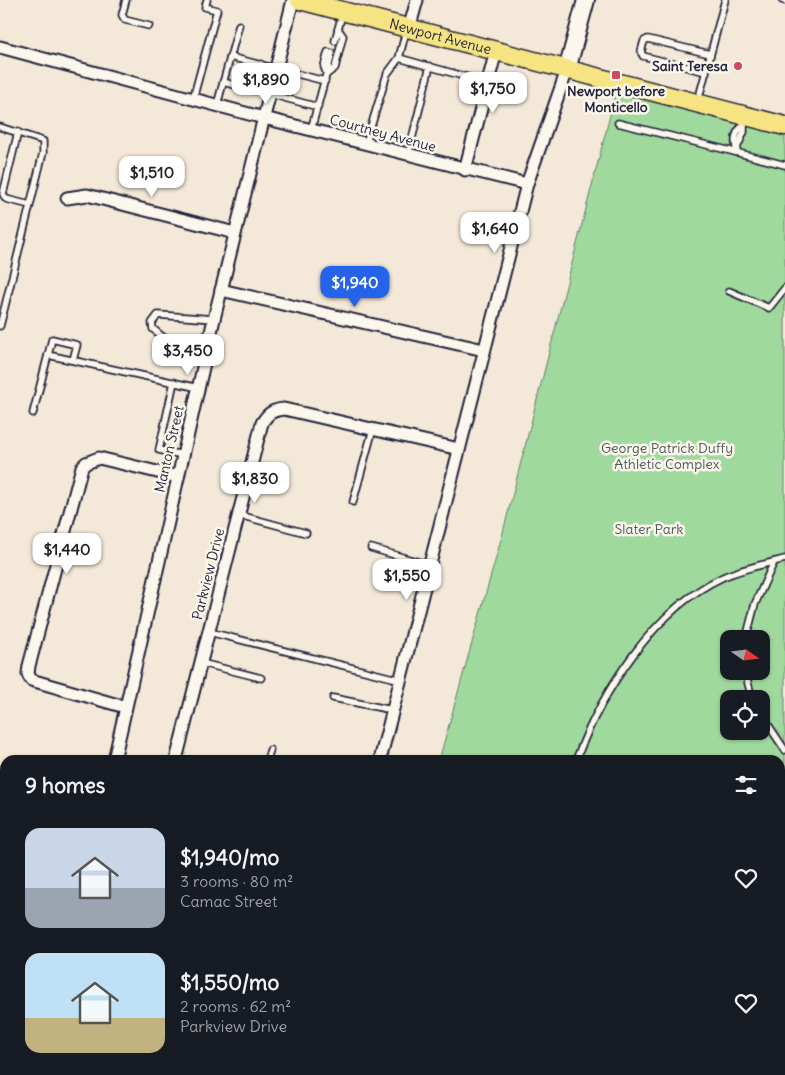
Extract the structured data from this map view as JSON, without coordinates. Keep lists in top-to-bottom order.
{
  "streets": {
    "main road": ["Newport Avenue"],
    "street": ["Courtney Avenue", "Manton Street", "Parkview Drive"]
  },
  "crossings": [
    ["Courtney Avenue", "Manton Street"]
  ],
  "parks": ["George Patrick Duffy Athletic Complex", "Slater Park"],
  "places": {
    "other": ["Saint Teresa"],
    "transit": ["Newport before Monticello"]
  },
  "north": "right",
  "page": {
    "price": [
      "$1,890",
      "$1,750",
      "$1,510",
      "$1,640",
      "$1,940",
      "$3,450",
      "$1,830",
      "$1,440",
      "$1,550"
    ],
    "heading": "9 homes",
    "list": [
      {
        "name": "$1,940/mo",
        "note": "3 rooms · 80 m² · Camac Street"
      },
      {
        "name": "$1,550/mo",
        "note": "2 rooms · 62 m² · Parkview Drive"
      }
    ]
  }
}
